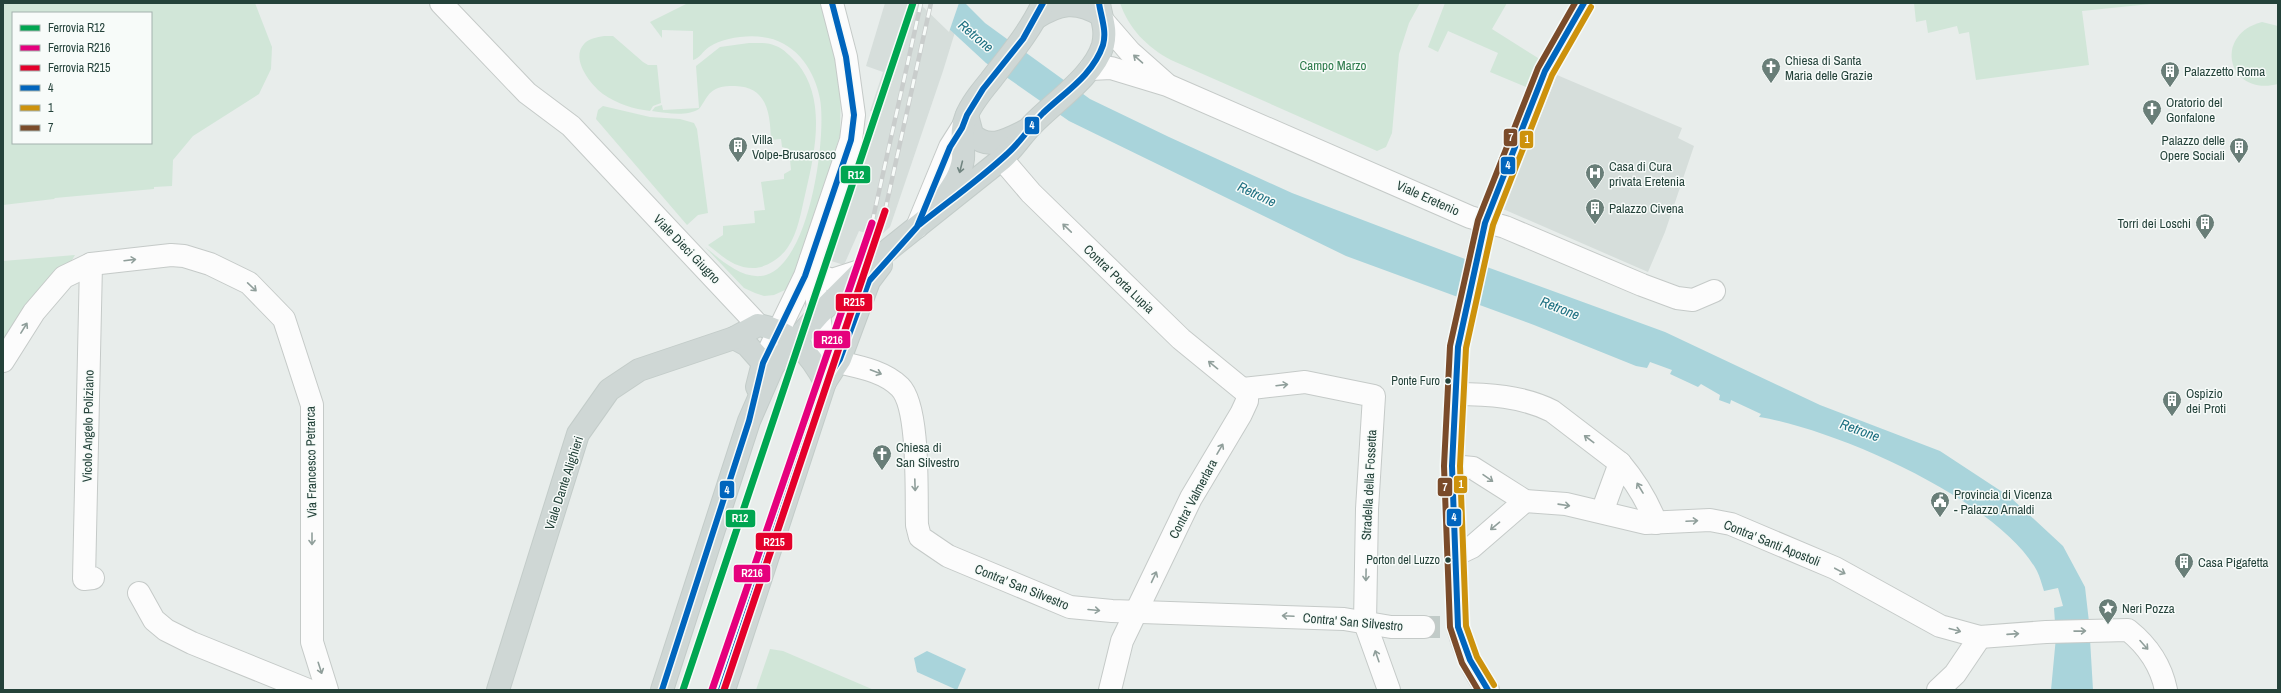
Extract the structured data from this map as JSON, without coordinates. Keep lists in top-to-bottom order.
{
  "streets": {
    "main road": ["Viale Dante Alighieri"],
    "street": [
      "Viale Eretenio",
      "Viale Dieci Giugno",
      "Contra' Porta Lupia",
      "Vicolo Angelo Poliziano",
      "Via Francesco Petrarca",
      "Stradella della Fossetta",
      "Contra' Valmerlara",
      "Contra' Santi Apostoli",
      "Contra' San Silvestro"
    ]
  },
  "crossings": [
    ["Viale Dieci Giugno", "Viale Dante Alighieri"],
    ["Contra' Porta Lupia", "Stradella della Fossetta"],
    ["Contra' Porta Lupia", "Contra' Valmerlara"],
    ["Vicolo Angelo Poliziano", "Via Francesco Petrarca"],
    ["Stradella della Fossetta", "Contra' Valmerlara"],
    ["Stradella della Fossetta", "Contra' San Silvestro"],
    ["Contra' Valmerlara", "Contra' San Silvestro"]
  ],
  "one_way": ["Contra' Porta Lupia", "Contra' Valmerlara", "Contra' Santi Apostoli"],
  "water": ["Retrone"],
  "parks": ["Campo Marzo"],
  "places": {
    "church": ["Chiesa di Santa Maria delle Grazie", "Oratorio del Gonfalone", "Chiesa di San Silvestro"],
    "building": [
      "Palazzetto Roma",
      "Villa Volpe-Brusarosco",
      "Palazzo delle Opere Sociali",
      "Palazzo Civena",
      "Torri dei Loschi",
      "Ospizio dei Proti",
      "Casa Pigafetta"
    ],
    "hospital": ["Casa di Cura privata Eretenia"],
    "other": ["Ponte Furo", "Porton del Luzzo"],
    "public building": ["Provincia di Vicenza - Palazzo Arnaldi"],
    "place": ["Neri Pozza"]
  },
  "lines": [
    "rail line R12",
    "transit line 4",
    "transit line 7",
    "transit line 1",
    "rail line R215",
    "rail line R216"
  ],
  "legend": [
    "Ferrovia R12",
    "Ferrovia R216",
    "Ferrovia R215",
    "4",
    "1",
    "7"
  ]
}
